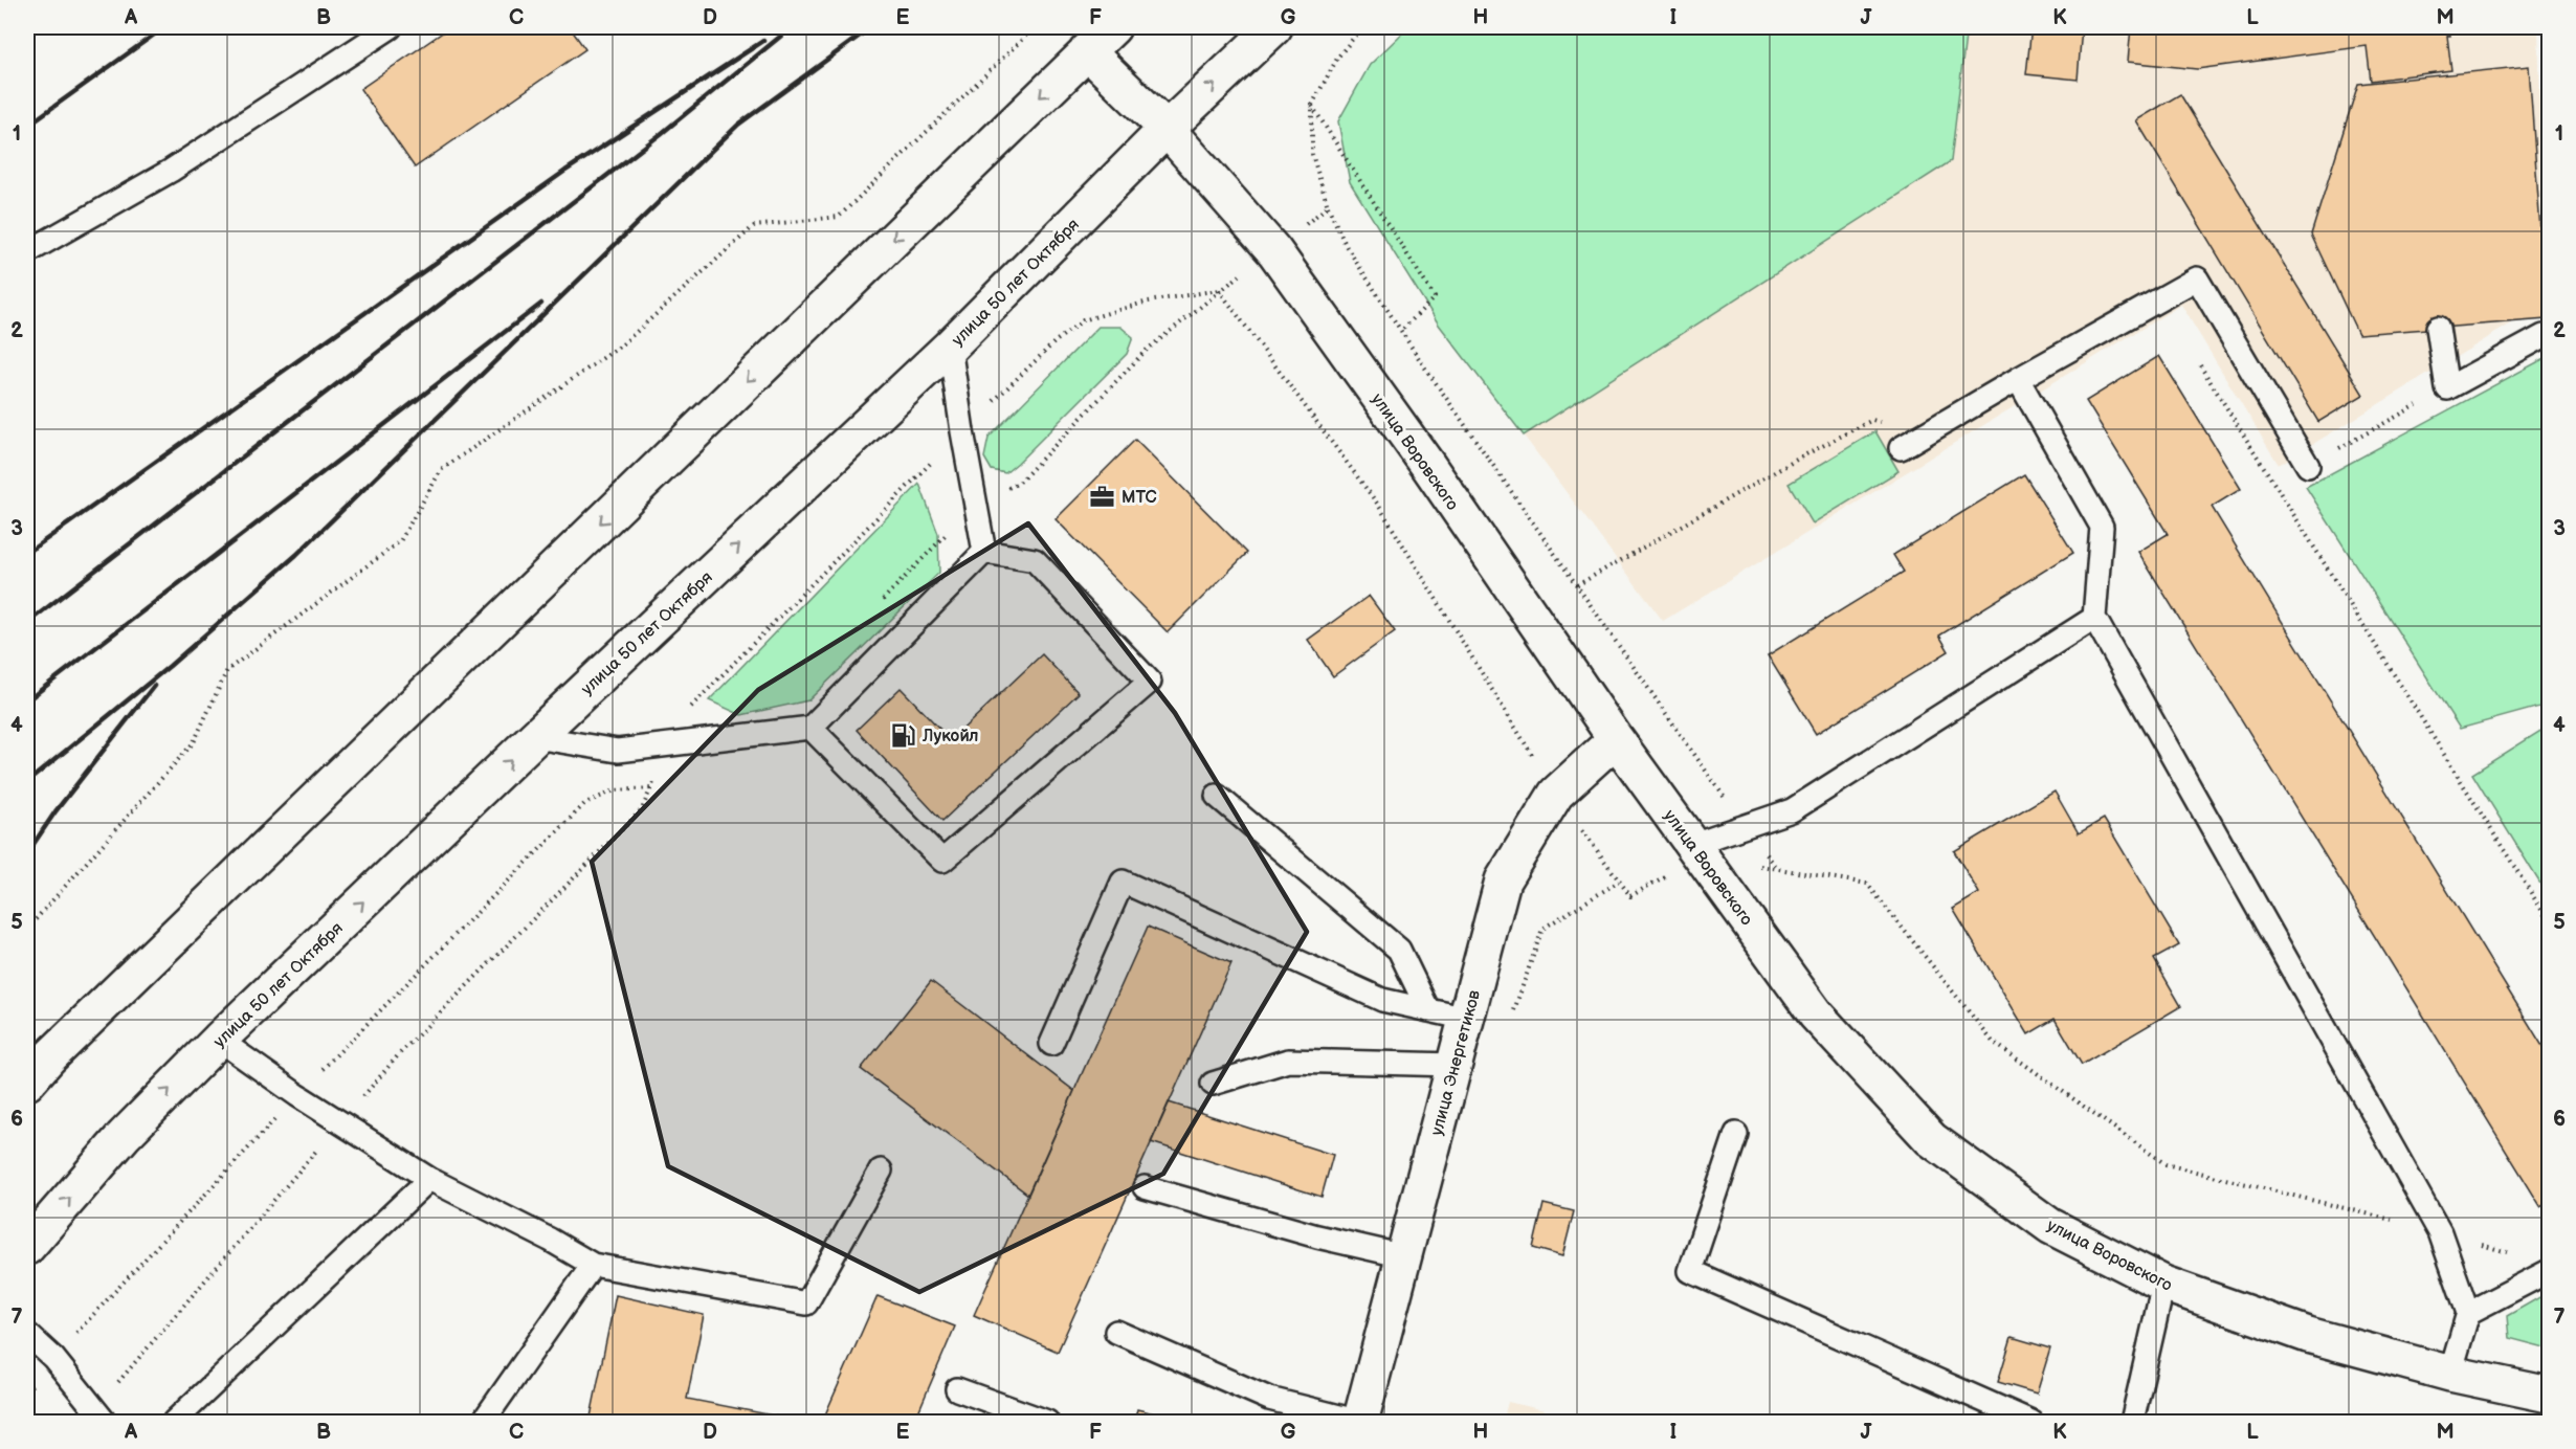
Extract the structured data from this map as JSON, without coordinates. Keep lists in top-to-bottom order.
{
  "streets": {
    "main road": ["улица 50 лет Октября", "улица Воровского", "улица Энергетиков"]
  },
  "crossings": [
    ["улица 50 лет Октября", "улица Воровского"],
    ["улица Воровского", "улица Энергетиков"]
  ],
  "places": {
    "office": ["МТС"],
    "fuel station": ["Лукойл"]
  },
  "grid": {
    "columns": [
      "A",
      "B",
      "C",
      "D",
      "E",
      "F",
      "G",
      "H",
      "I",
      "J",
      "K",
      "L",
      "M"
    ],
    "rows": [
      "1",
      "2",
      "3",
      "4",
      "5",
      "6",
      "7"
    ]
  }
}
